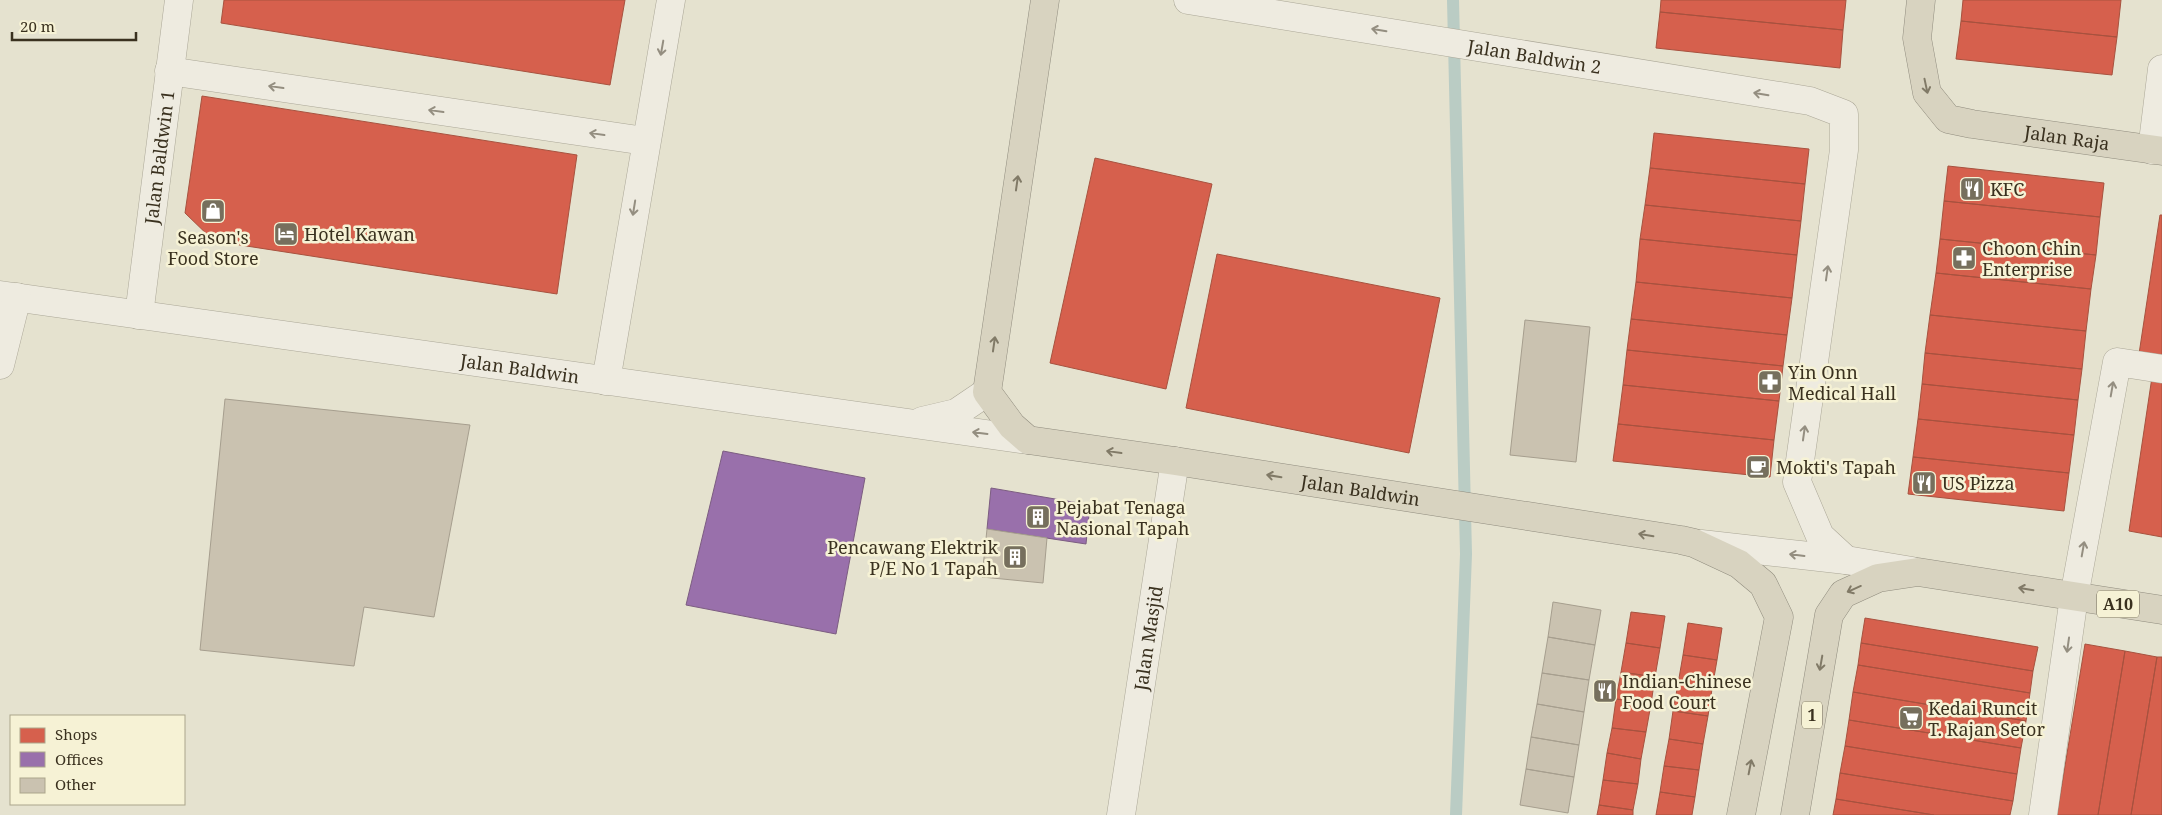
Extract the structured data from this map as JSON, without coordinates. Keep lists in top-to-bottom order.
{
  "streets": {
    "highway": [
      "Jalan Raja",
      "Jalan Baldwin",
      "A10",
      "1"
    ],
    "street": ["Jalan Baldwin 2", "Jalan Baldwin 1", "Jalan Masjid"]
  },
  "crossings": [
    ["Jalan Baldwin 1", "Jalan Baldwin"],
    ["Jalan Baldwin", "Jalan Masjid"]
  ],
  "one_way": ["Jalan Raja", "Jalan Baldwin"],
  "places": {
    "restaurant": ["KFC", "US Pizza", "Indian-Chinese Food Court"],
    "shop": ["Season's Food Store"],
    "hotel": ["Hotel Kawan"],
    "pharmacy": ["Choon Chin Enterprise", "Yin Onn Medical Hall"],
    "cafe": ["Mokti's Tapah"],
    "building": ["Pejabat Tenaga Nasional Tapah", "Pencawang Elektrik P/E No 1 Tapah"],
    "supermarket": ["Kedai Runcit T. Rajan Setor"]
  },
  "legend": ["Shops", "Offices", "Other"],
  "scale_bar": "20 m"
}
